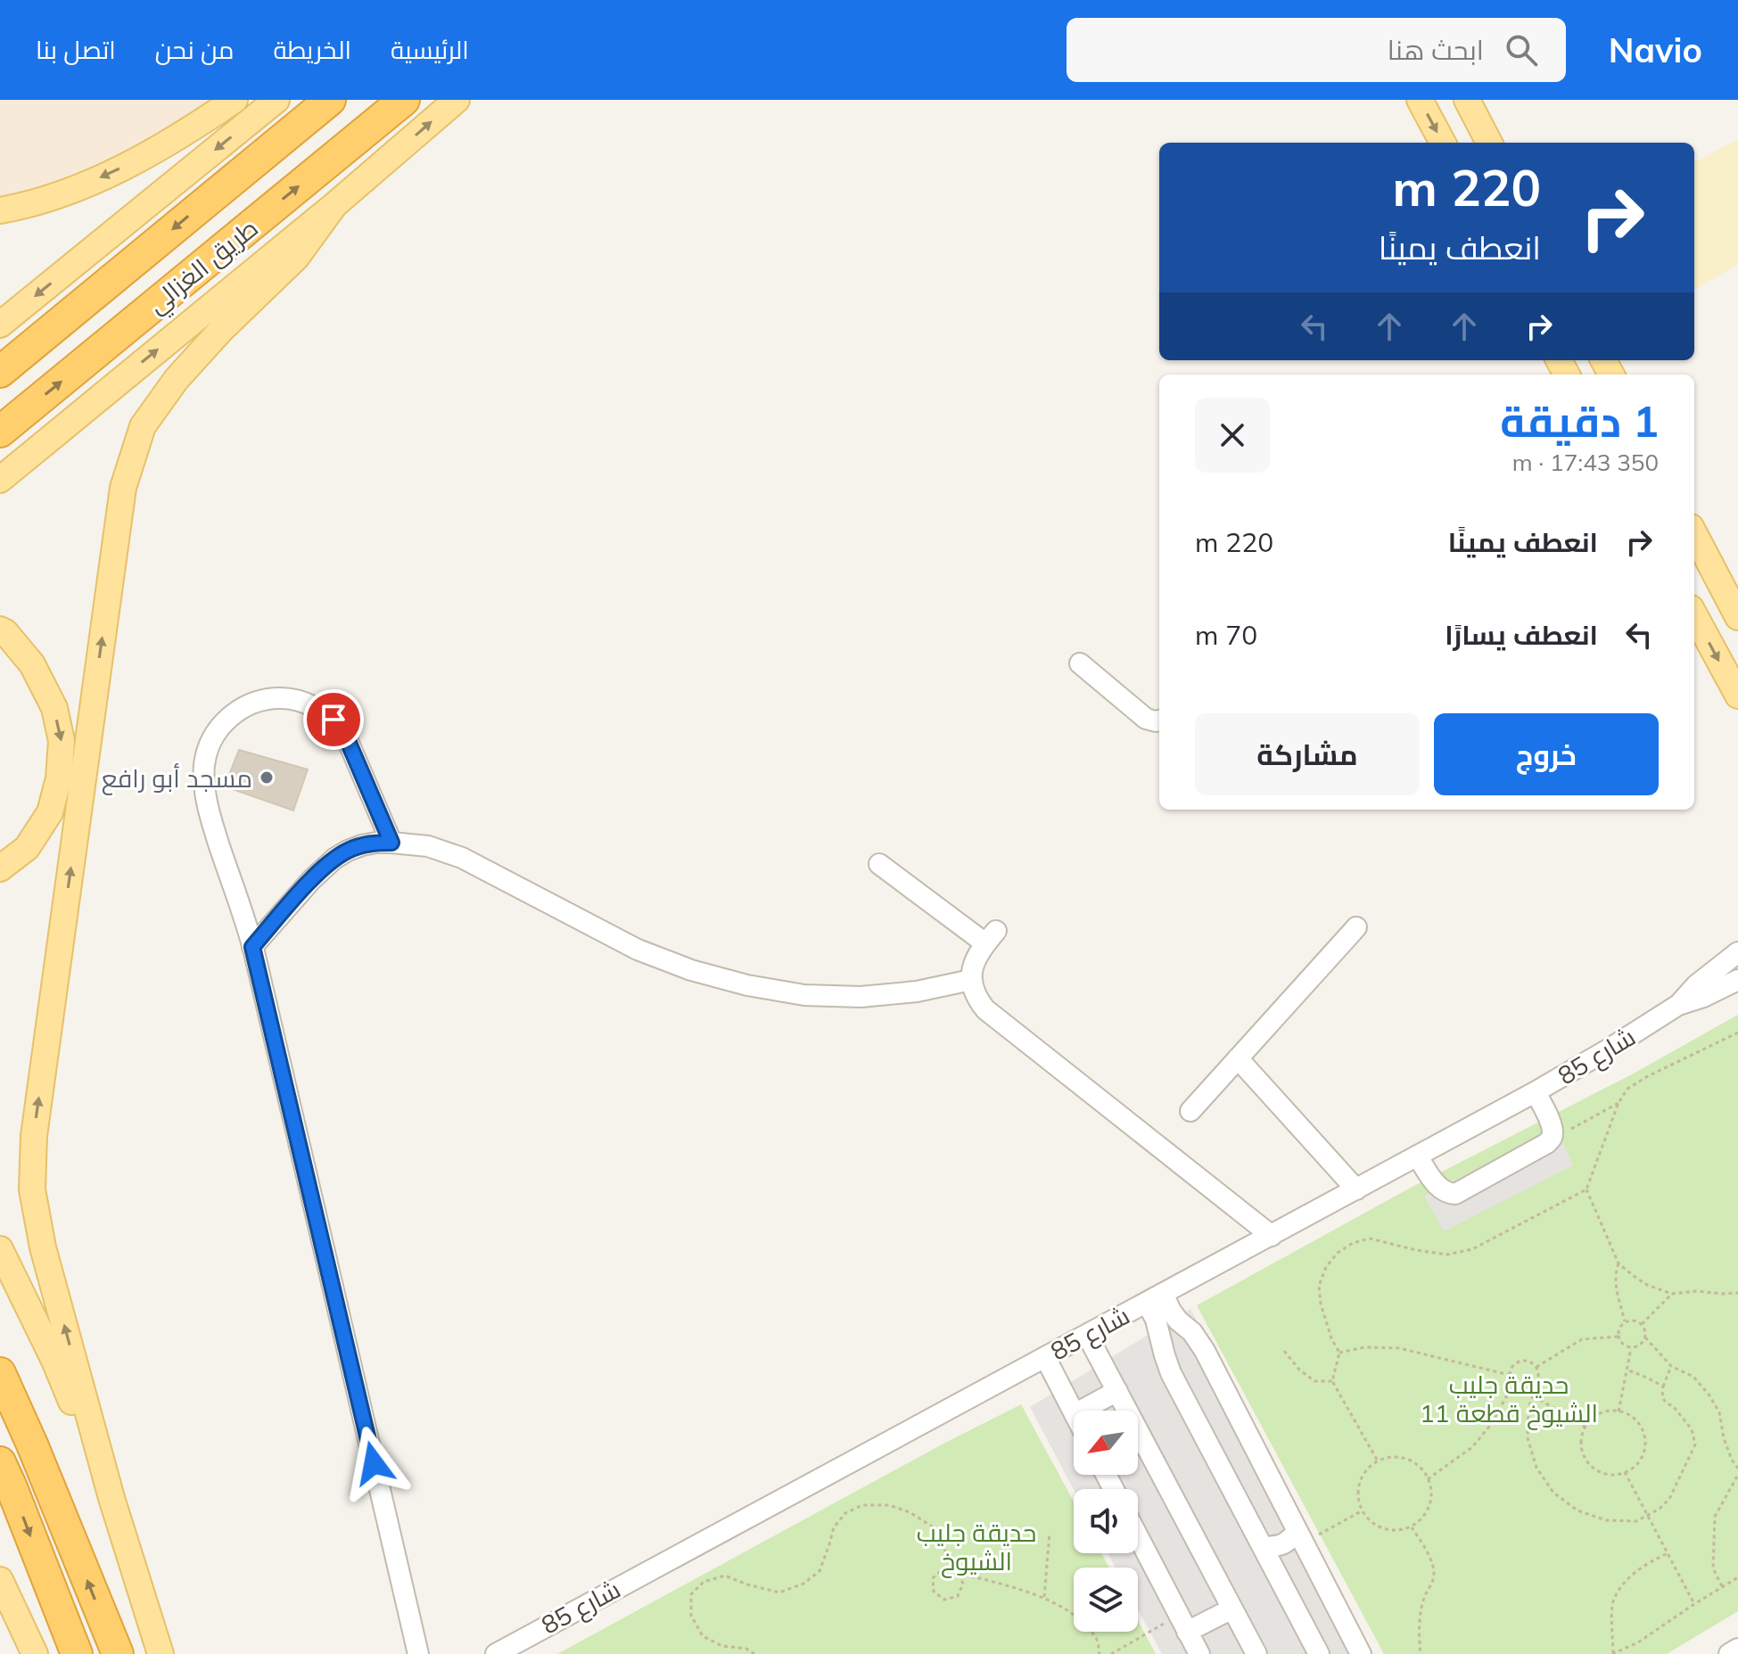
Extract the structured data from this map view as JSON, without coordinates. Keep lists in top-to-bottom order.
{
  "streets": {
    "highway": ["طريق الغزالي"],
    "street": ["شارع 85"]
  },
  "parks": ["حديقة جليب الشيوخ قطعة 11", "حديقة جليب الشيوخ"],
  "places": ["مسجد أبو رافع"],
  "north": "bottom left",
  "page": {
    "header": "Navio",
    "search": "ابحث هنا",
    "nav": [
      "الرئيسية",
      "الخريطة",
      "من نحن",
      "اتصل بنا"
    ],
    "turn": ["220 m", "انعطف يمينًا"],
    "heading": ["1 دقيقة", "350 m · 17:43"],
    "list": [
      {
        "name": "انعطف يمينًا",
        "value": "220 m"
      },
      {
        "name": "انعطف يسارًا",
        "value": "70 m"
      }
    ],
    "buttons": ["خروج", "مشاركة"]
  }
}
